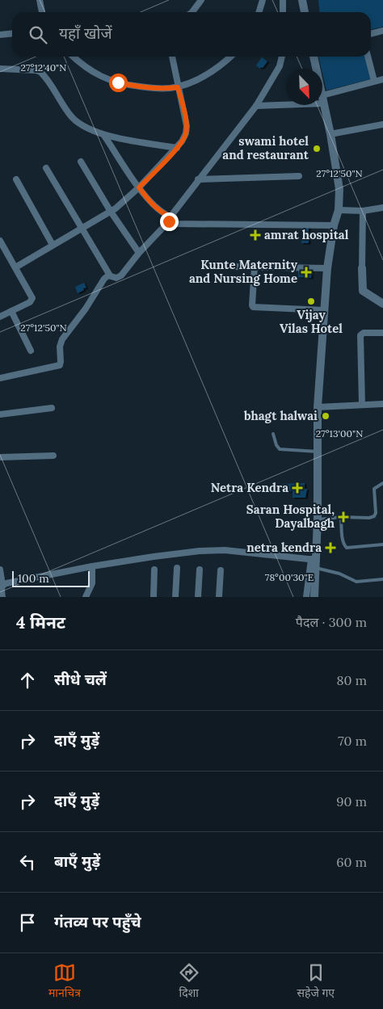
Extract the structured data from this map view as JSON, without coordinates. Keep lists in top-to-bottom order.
{
  "places": {
    "other": ["swami hotel and restaurant", "Vijay Vilas Hotel", "bhagt halwai"],
    "health": [
      "amrat hospital",
      "Kunte Maternity and Nursing Home",
      "Netra Kendra",
      "Saran Hospital, Dayalbagh",
      "netra kendra"
    ]
  },
  "scale_bar": "100 m",
  "north": "bottom right",
  "page": {
    "search": "यहाँ खोजें",
    "scale": "100 m",
    "heading": ["4 मिनट", "पैदल · 300 m"],
    "list": [
      ["सीधे चलें", "80 m"],
      ["दाएँ मुड़ें", "70 m"],
      ["दाएँ मुड़ें", "90 m"],
      ["बाएँ मुड़ें", "60 m"],
      "गंतव्य पर पहुँचे"
    ],
    "nav": ["मानचित्र", "दिशा", "सहेजे गए"]
  },
  "coordinates": [
    "27°12'40\"N",
    "27°12'50\"N",
    "27°13'00\"N",
    "78°00'30\"E"
  ]
}
